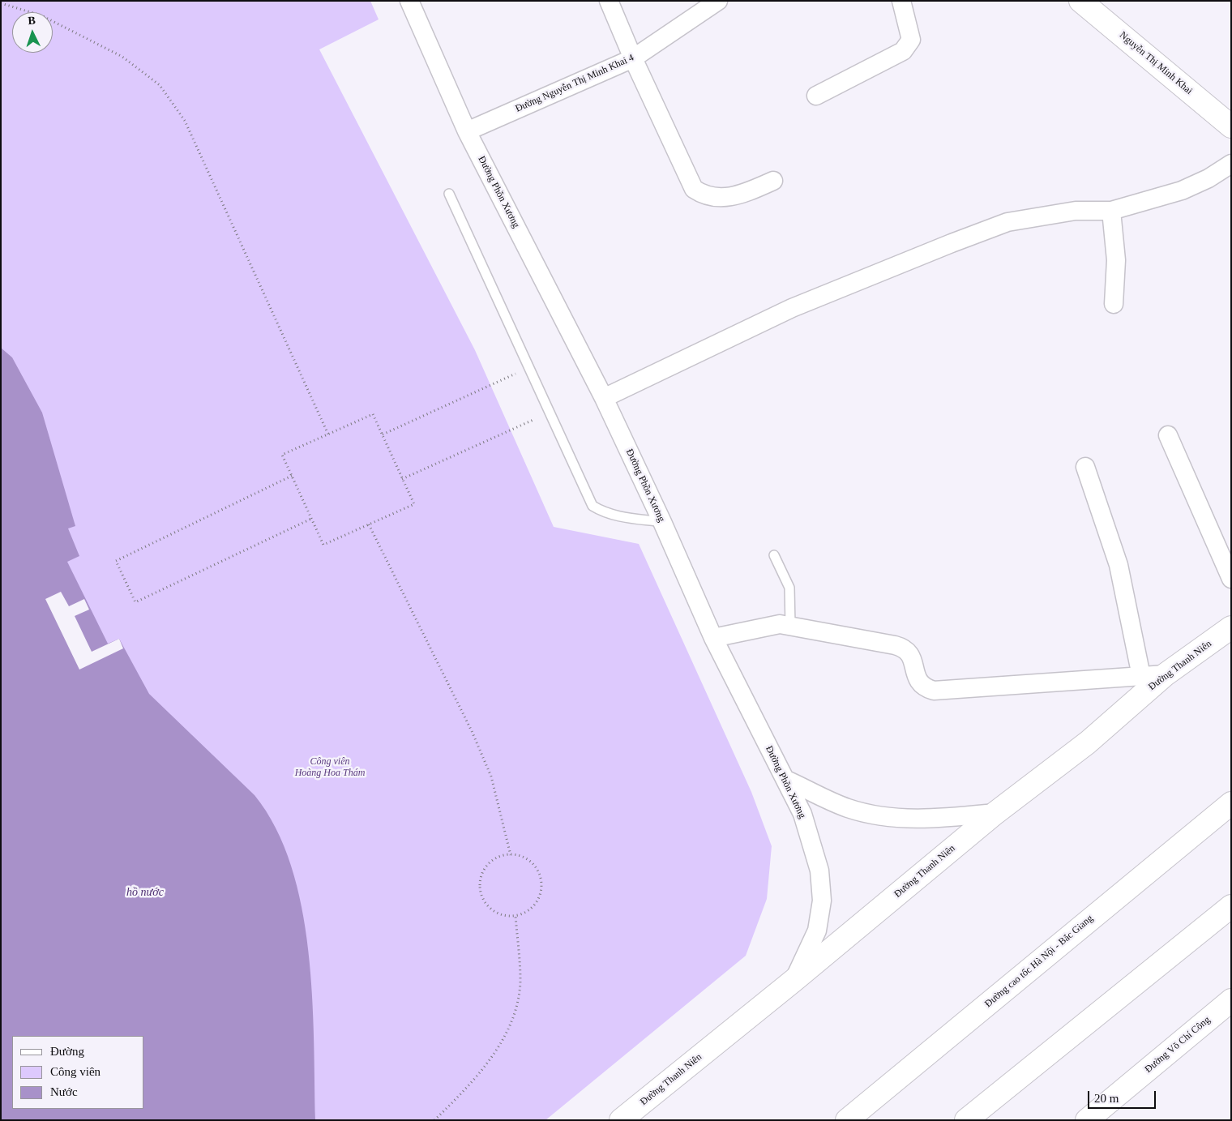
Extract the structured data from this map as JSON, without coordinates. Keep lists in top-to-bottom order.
{
  "streets": {
    "main road": [
      "Nguyễn Thị Minh Khai",
      "Đường Thanh Niên",
      "Đường cao tốc Hà Nội - Bắc Giang",
      "Đường Võ Chí Công"
    ],
    "street": ["Đường Nguyễn Thị Minh Khai 4", "Đường Phồn Xương"]
  },
  "crossings": [
    ["Đường Nguyễn Thị Minh Khai 4", "Đường Phồn Xương"],
    ["Đường Phồn Xương", "Đường Thanh Niên"]
  ],
  "water": ["hồ nước"],
  "parks": ["Công viên Hoàng Hoa Thám"],
  "legend": ["Đường", "Công viên", "Nước"],
  "scale_bar": "20 m",
  "north": "top"
}
